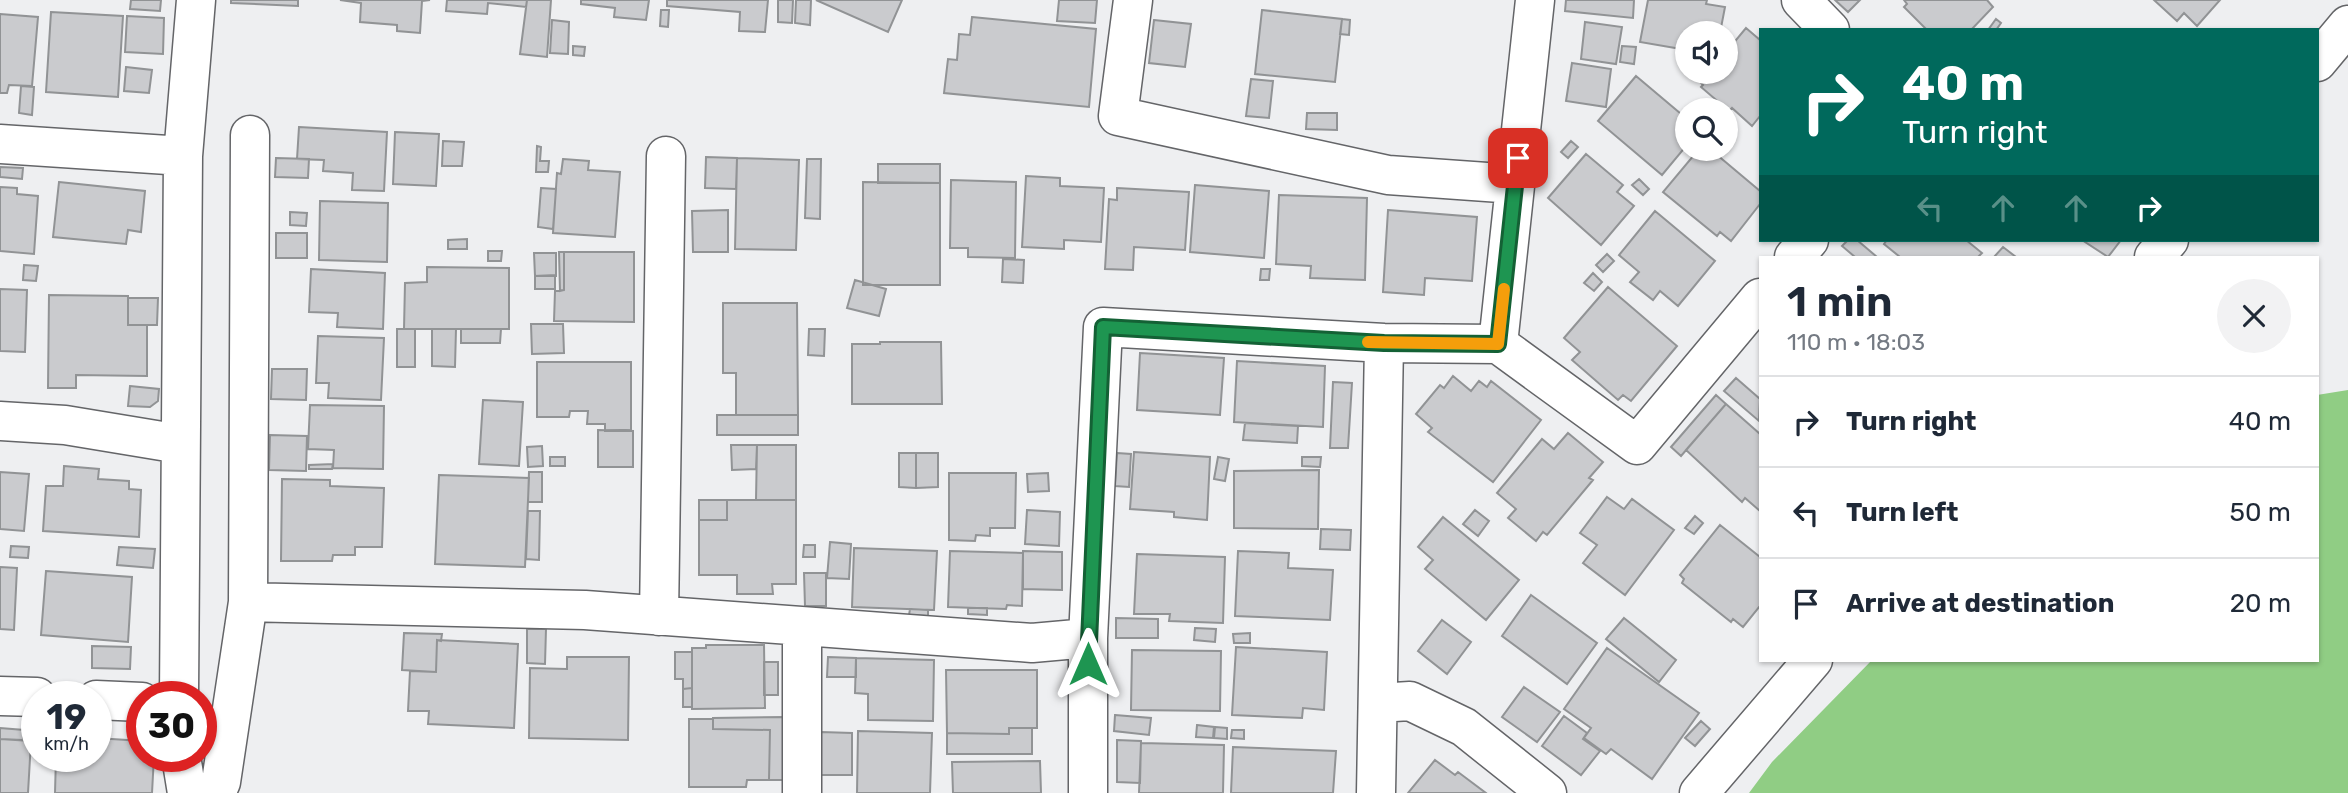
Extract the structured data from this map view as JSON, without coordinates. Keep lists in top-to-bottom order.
{
  "page": {
    "turn": ["40 m", "Turn right"],
    "heading": ["1 min", "110 m · 18:03"],
    "list": [
      {
        "name": "Turn right",
        "value": "40 m"
      },
      {
        "name": "Turn left",
        "value": "50 m"
      },
      {
        "name": "Arrive at destination",
        "value": "20 m"
      }
    ],
    "speed": "19 km/h",
    "limit": "30"
  }
}
